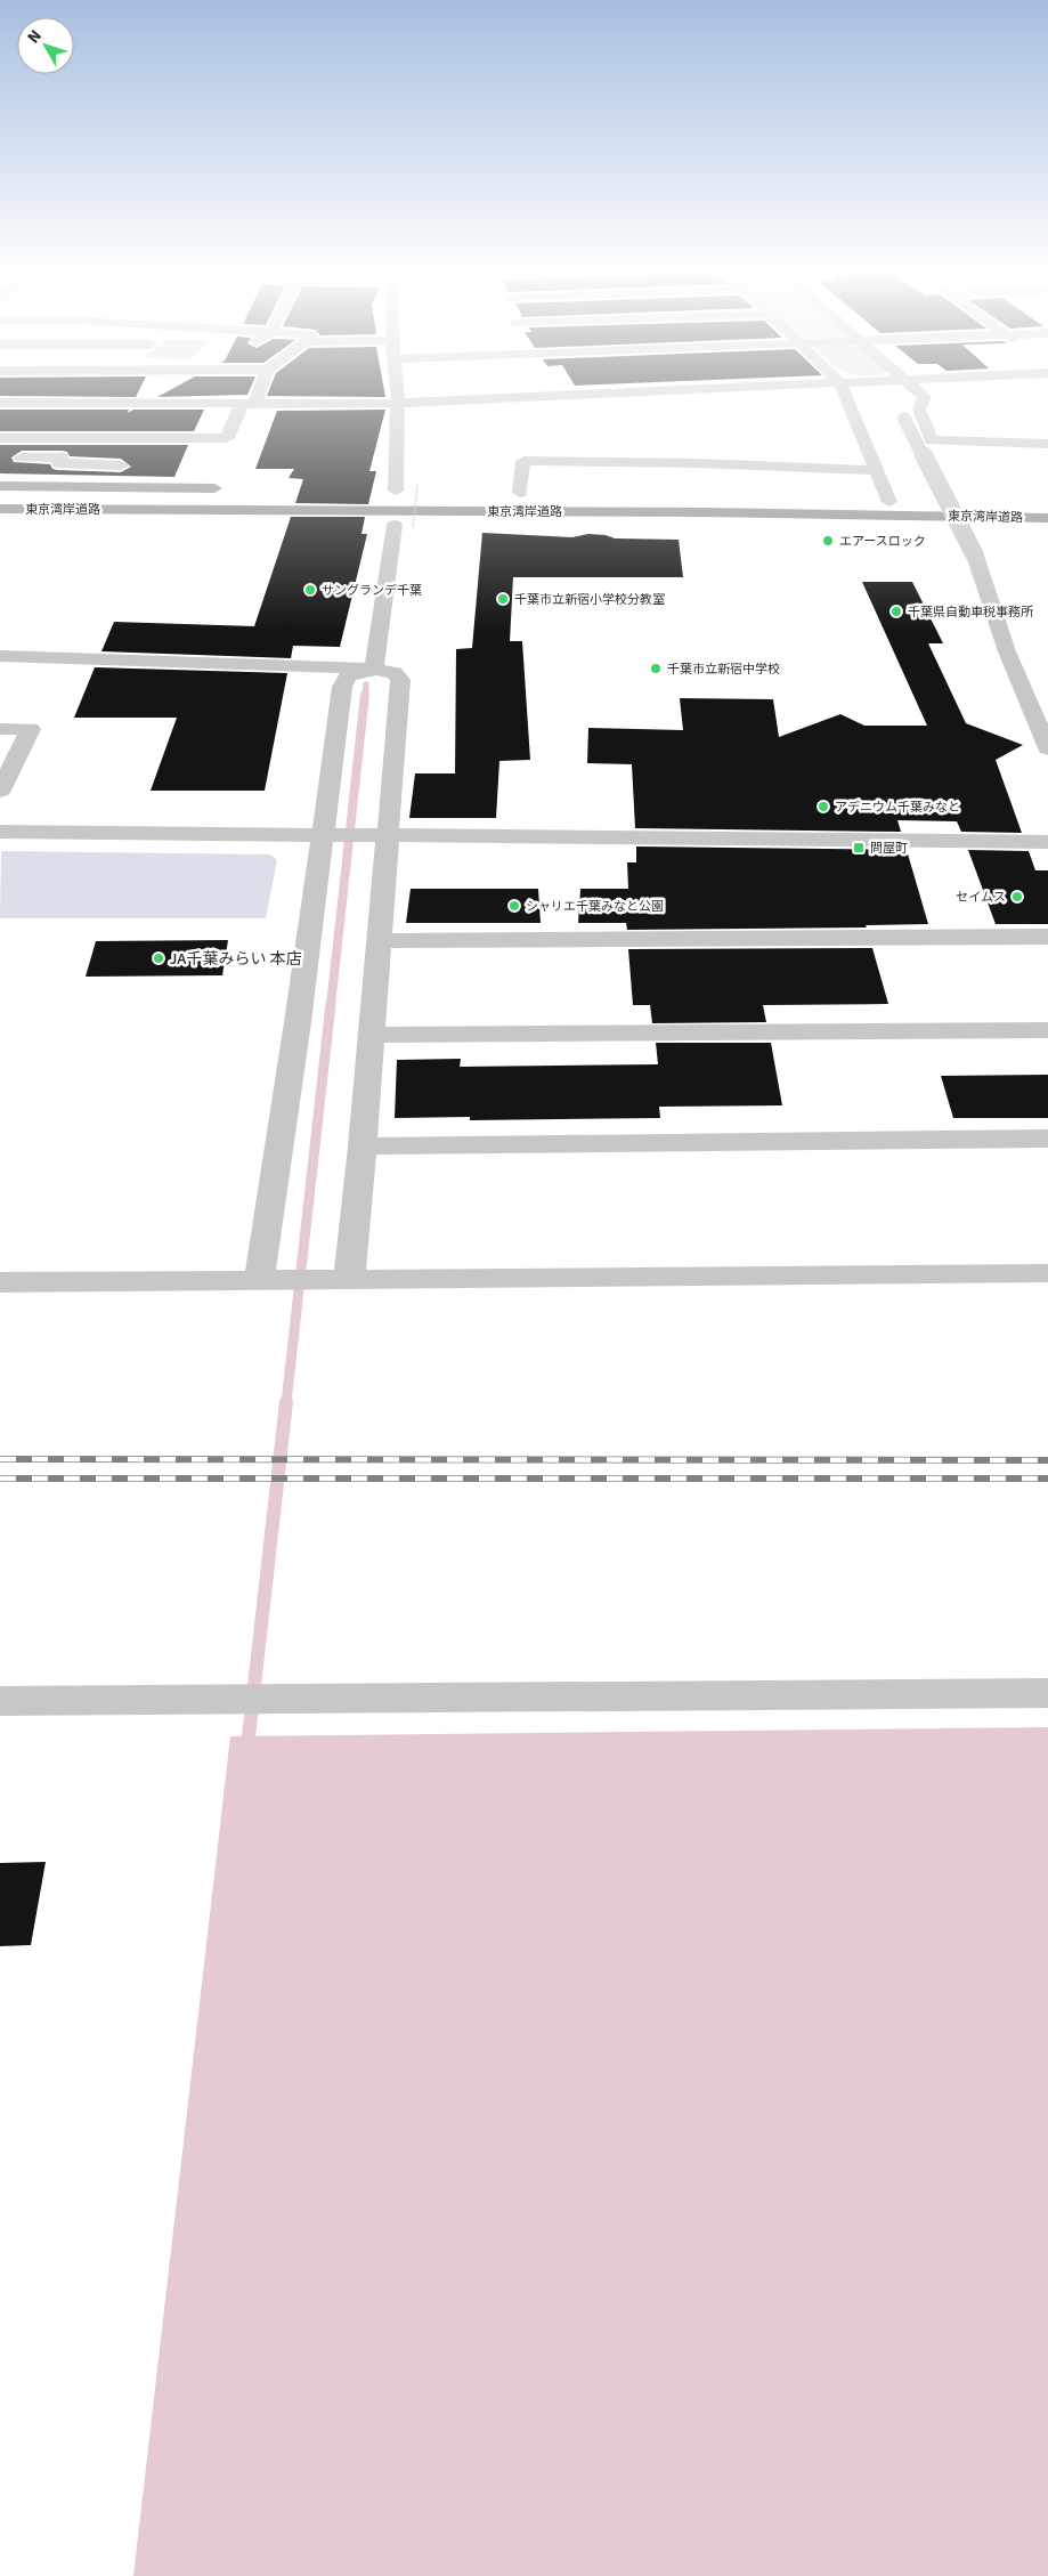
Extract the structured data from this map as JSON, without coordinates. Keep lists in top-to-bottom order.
{
  "streets": {
    "highway": ["東京湾岸道路"]
  },
  "places": {
    "other": [
      "エアースロック",
      "サングランデ千葉",
      "千葉市立新宿小学校分教室",
      "千葉県自動車税事務所",
      "千葉市立新宿中学校",
      "アデニウム千葉みなと",
      "セイムス",
      "シャリエ千葉みなと公園",
      "JA千葉みらい 本店"
    ],
    "transit": ["問屋町"]
  },
  "north": "top left"
}
